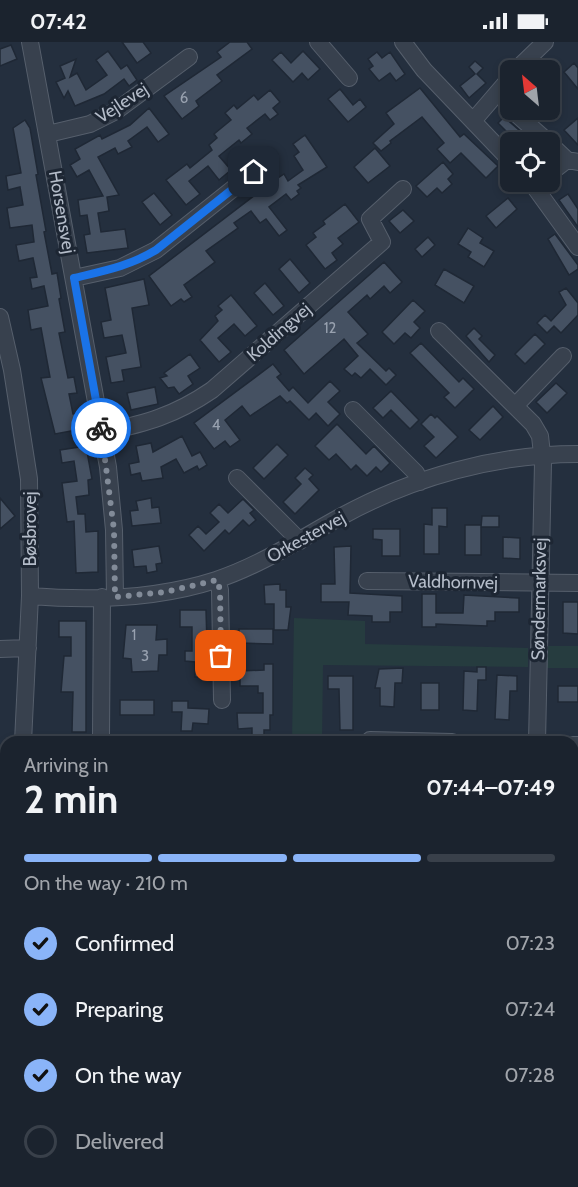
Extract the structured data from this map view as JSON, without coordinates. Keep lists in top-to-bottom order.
{
  "streets": {
    "street": [
      "Vejlevej",
      "Horsensvej",
      "Koldingvej",
      "Bøsbrovej",
      "Orkestervej",
      "Valdhornvej",
      "Søndermarksvej"
    ]
  },
  "crossings": [
    ["Vejlevej", "Horsensvej"],
    ["Horsensvej", "Koldingvej"],
    ["Horsensvej", "Orkestervej"],
    ["Bøsbrovej", "Orkestervej"],
    ["Orkestervej", "Søndermarksvej"],
    ["Valdhornvej", "Søndermarksvej"]
  ],
  "house_numbers": [
    "6",
    "12",
    "4",
    "1",
    "3"
  ],
  "north": "top left",
  "page": {
    "status": "07:42",
    "heading": ["2 min", "Arriving in", "07:44–07:49"],
    "bar": "On the way · 210 m",
    "list": [
      ["Confirmed", "07:23"],
      ["Preparing", "07:24"],
      ["On the way", "07:28"],
      "Delivered"
    ]
  }
}
